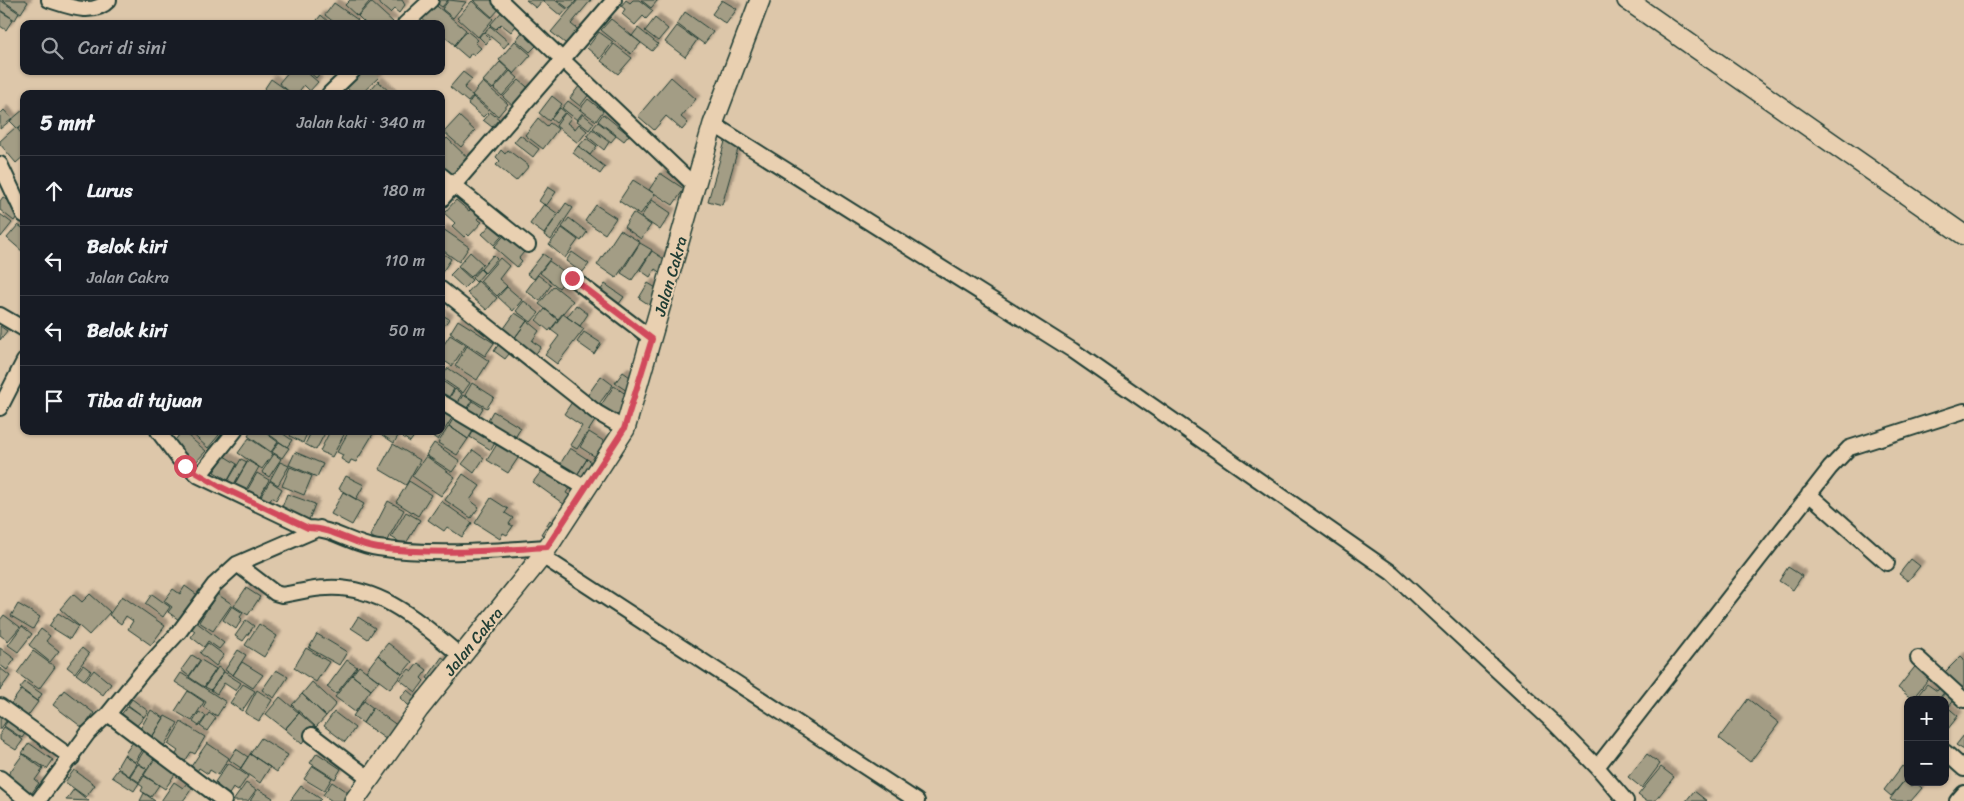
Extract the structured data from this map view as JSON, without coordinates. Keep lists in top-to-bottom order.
{
  "streets": {
    "street": ["Jalan Cakra"]
  },
  "page": {
    "search": "Cari di sini",
    "heading": ["5 mnt", "Jalan kaki · 340 m"],
    "list": [
      ["Lurus", "180 m"],
      ["Belok kiri", "Jalan Cakra", "110 m"],
      ["Belok kiri", "50 m"],
      "Tiba di tujuan"
    ],
    "map_buttons": ["+", "−"]
  }
}
